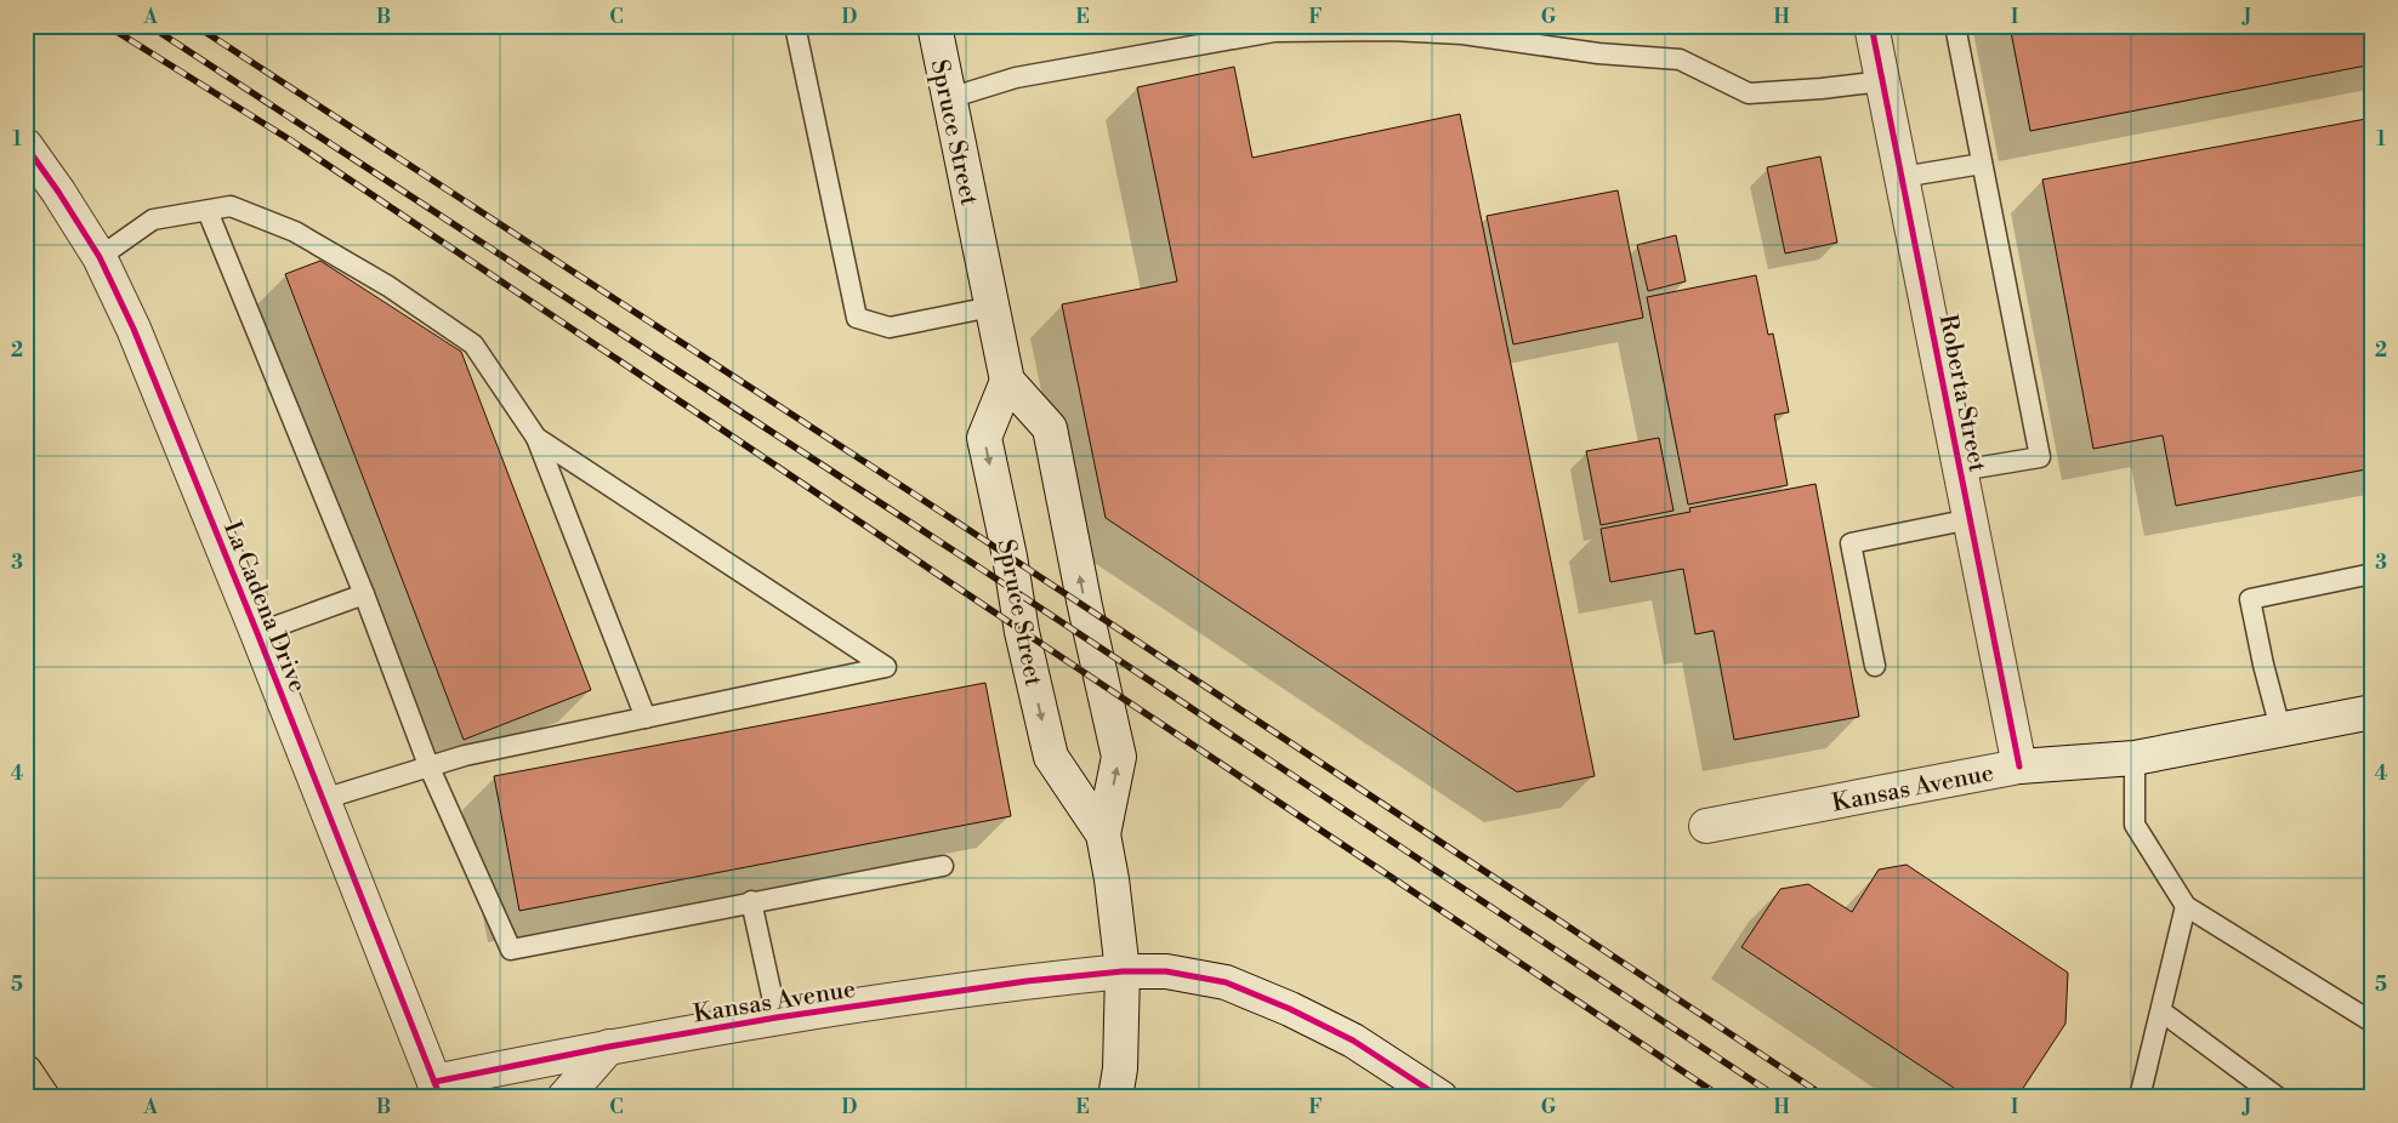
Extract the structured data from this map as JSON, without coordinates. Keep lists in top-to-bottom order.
{
  "streets": {
    "street": [
      "Spruce Street",
      "Roberta Street",
      "La Cadena Drive",
      "Kansas Avenue"
    ]
  },
  "crossings": [
    ["Spruce Street", "Kansas Avenue"],
    ["Roberta Street", "Kansas Avenue"],
    ["La Cadena Drive", "Kansas Avenue"]
  ],
  "grid": {
    "columns": [
      "A",
      "B",
      "C",
      "D",
      "E",
      "F",
      "G",
      "H",
      "I",
      "J"
    ],
    "rows": [
      "1",
      "2",
      "3",
      "4",
      "5"
    ]
  }
}
